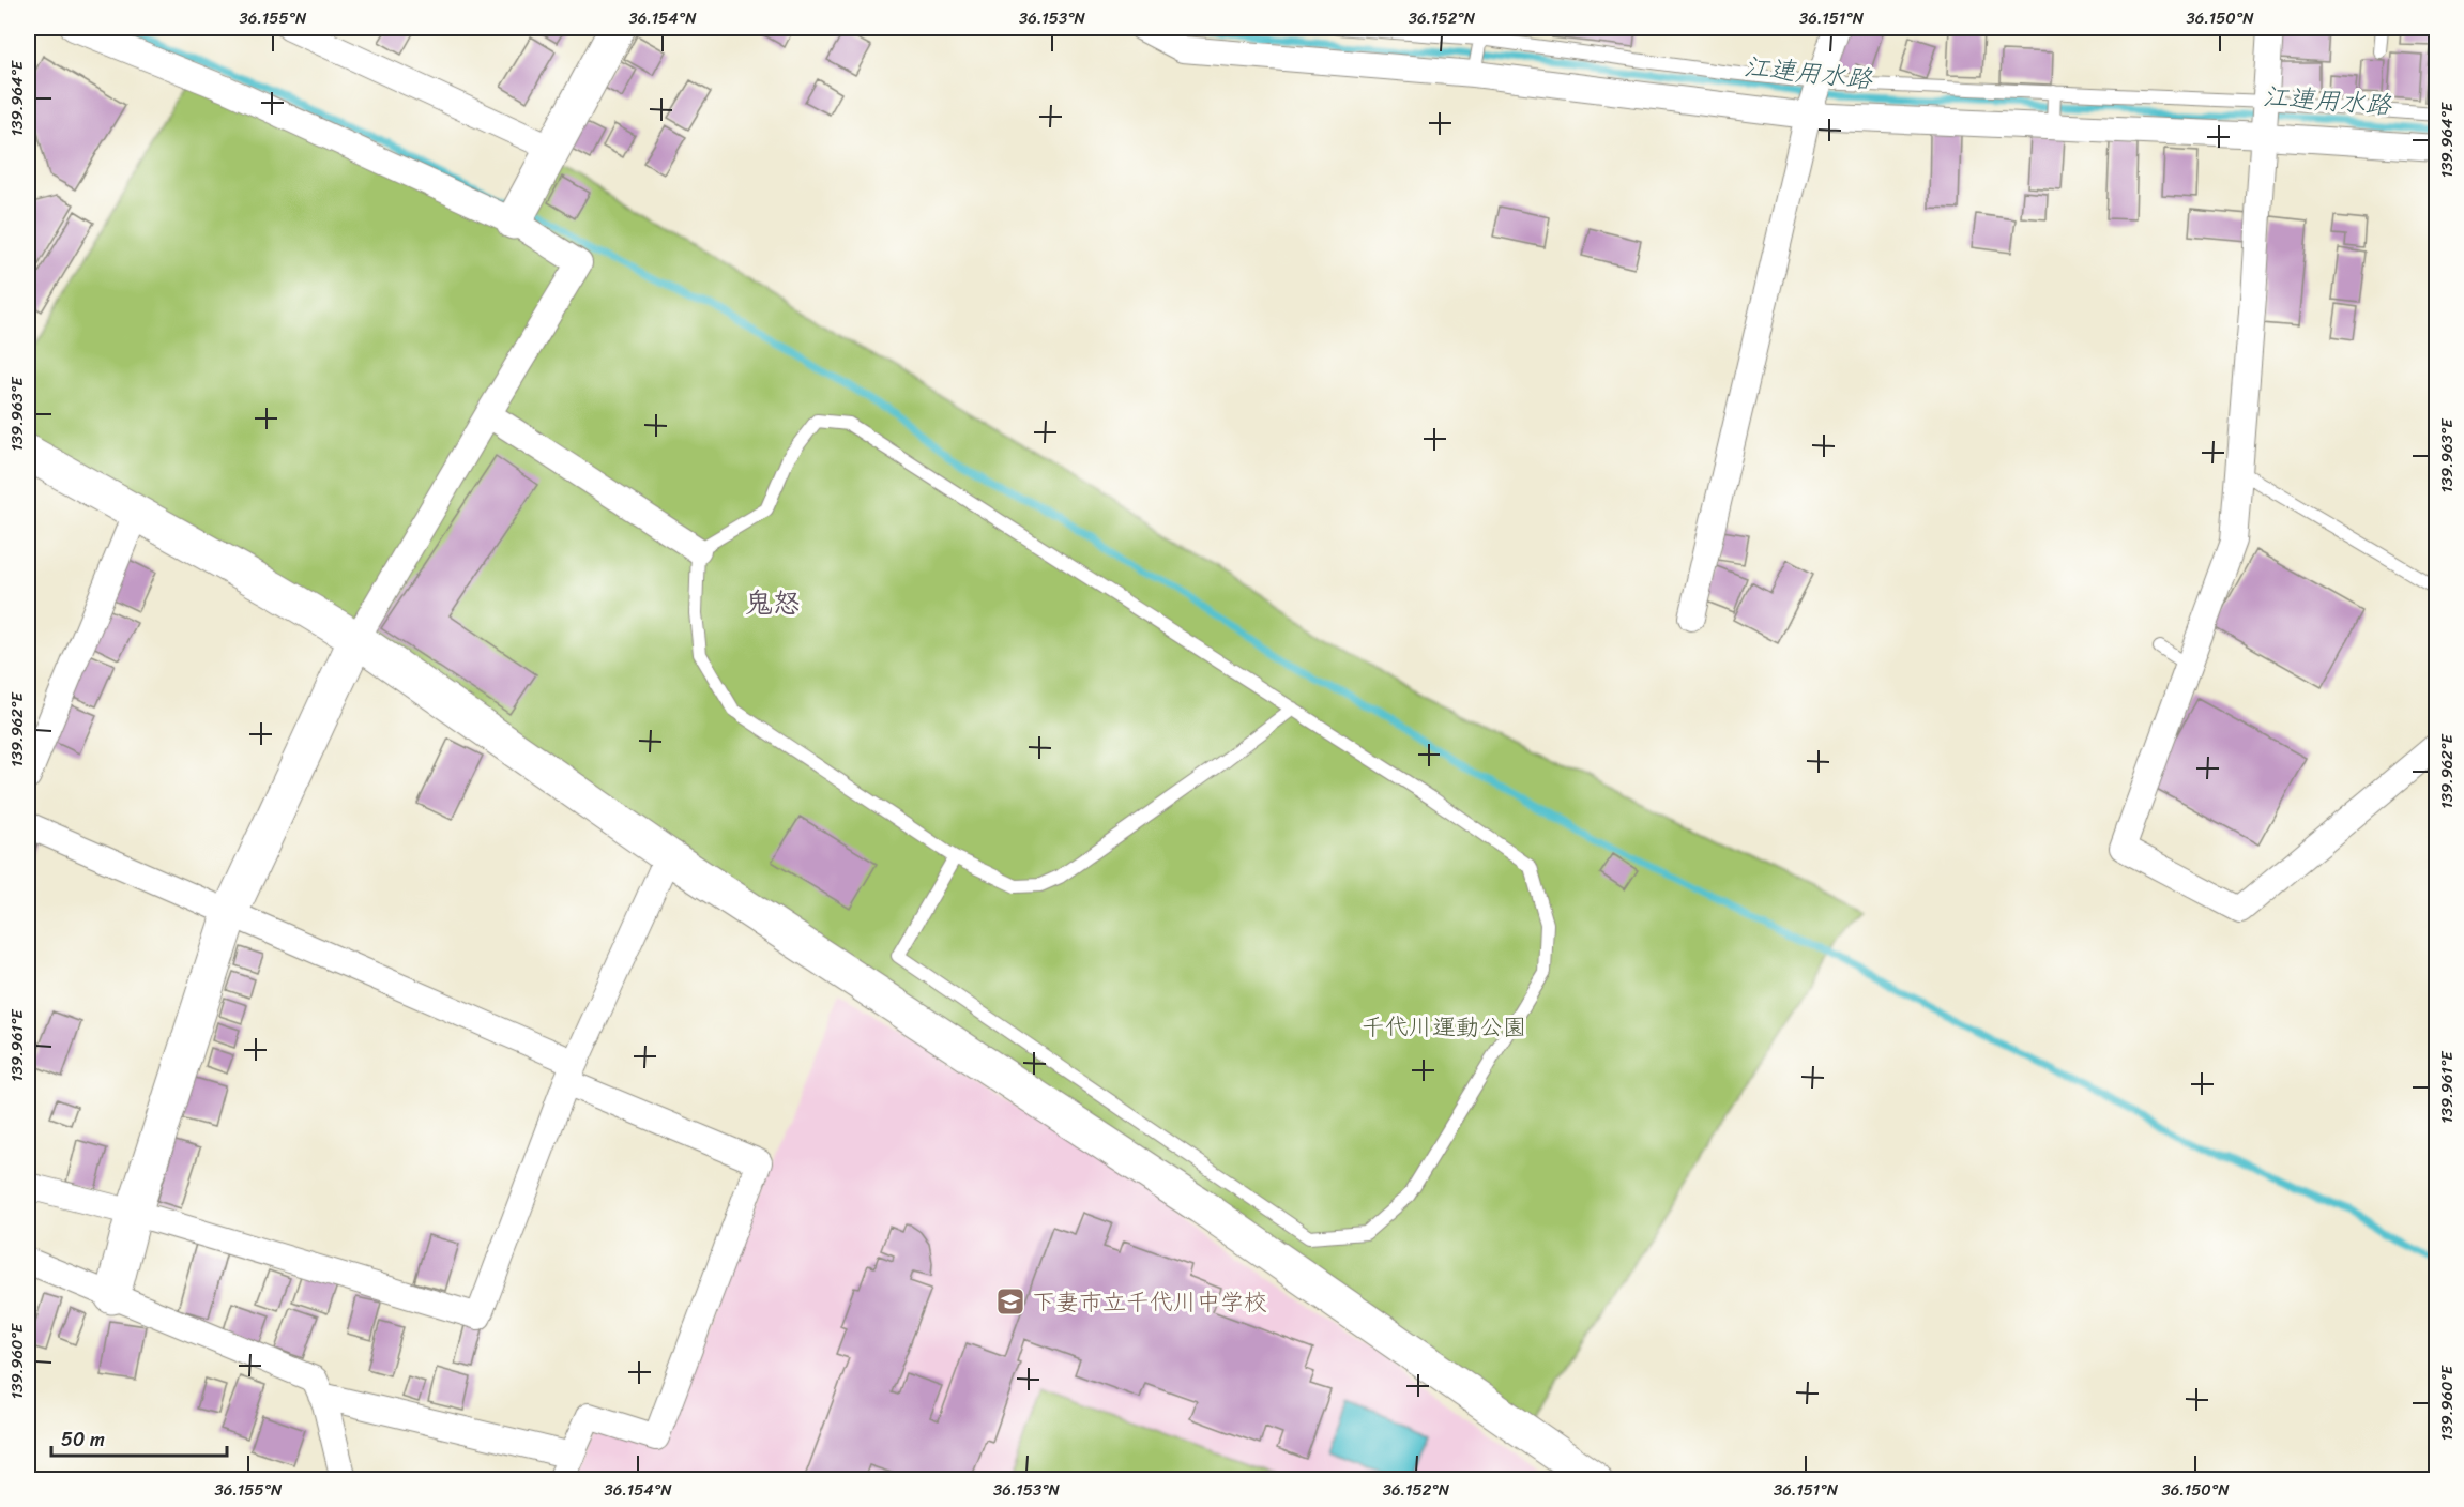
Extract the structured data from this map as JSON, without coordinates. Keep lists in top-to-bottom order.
{
  "districts": ["鬼怒"],
  "water": ["江連用水路"],
  "parks": ["千代川運動公園"],
  "places": {
    "school or university": ["下妻市立千代川中学校"]
  },
  "scale_bar": "50 m",
  "coordinates": [
    "36.155°N",
    "36.154°N",
    "36.153°N",
    "36.152°N",
    "36.151°N",
    "36.150°N",
    "139.964°E",
    "139.963°E",
    "139.962°E",
    "139.961°E",
    "139.960°E"
  ]
}
